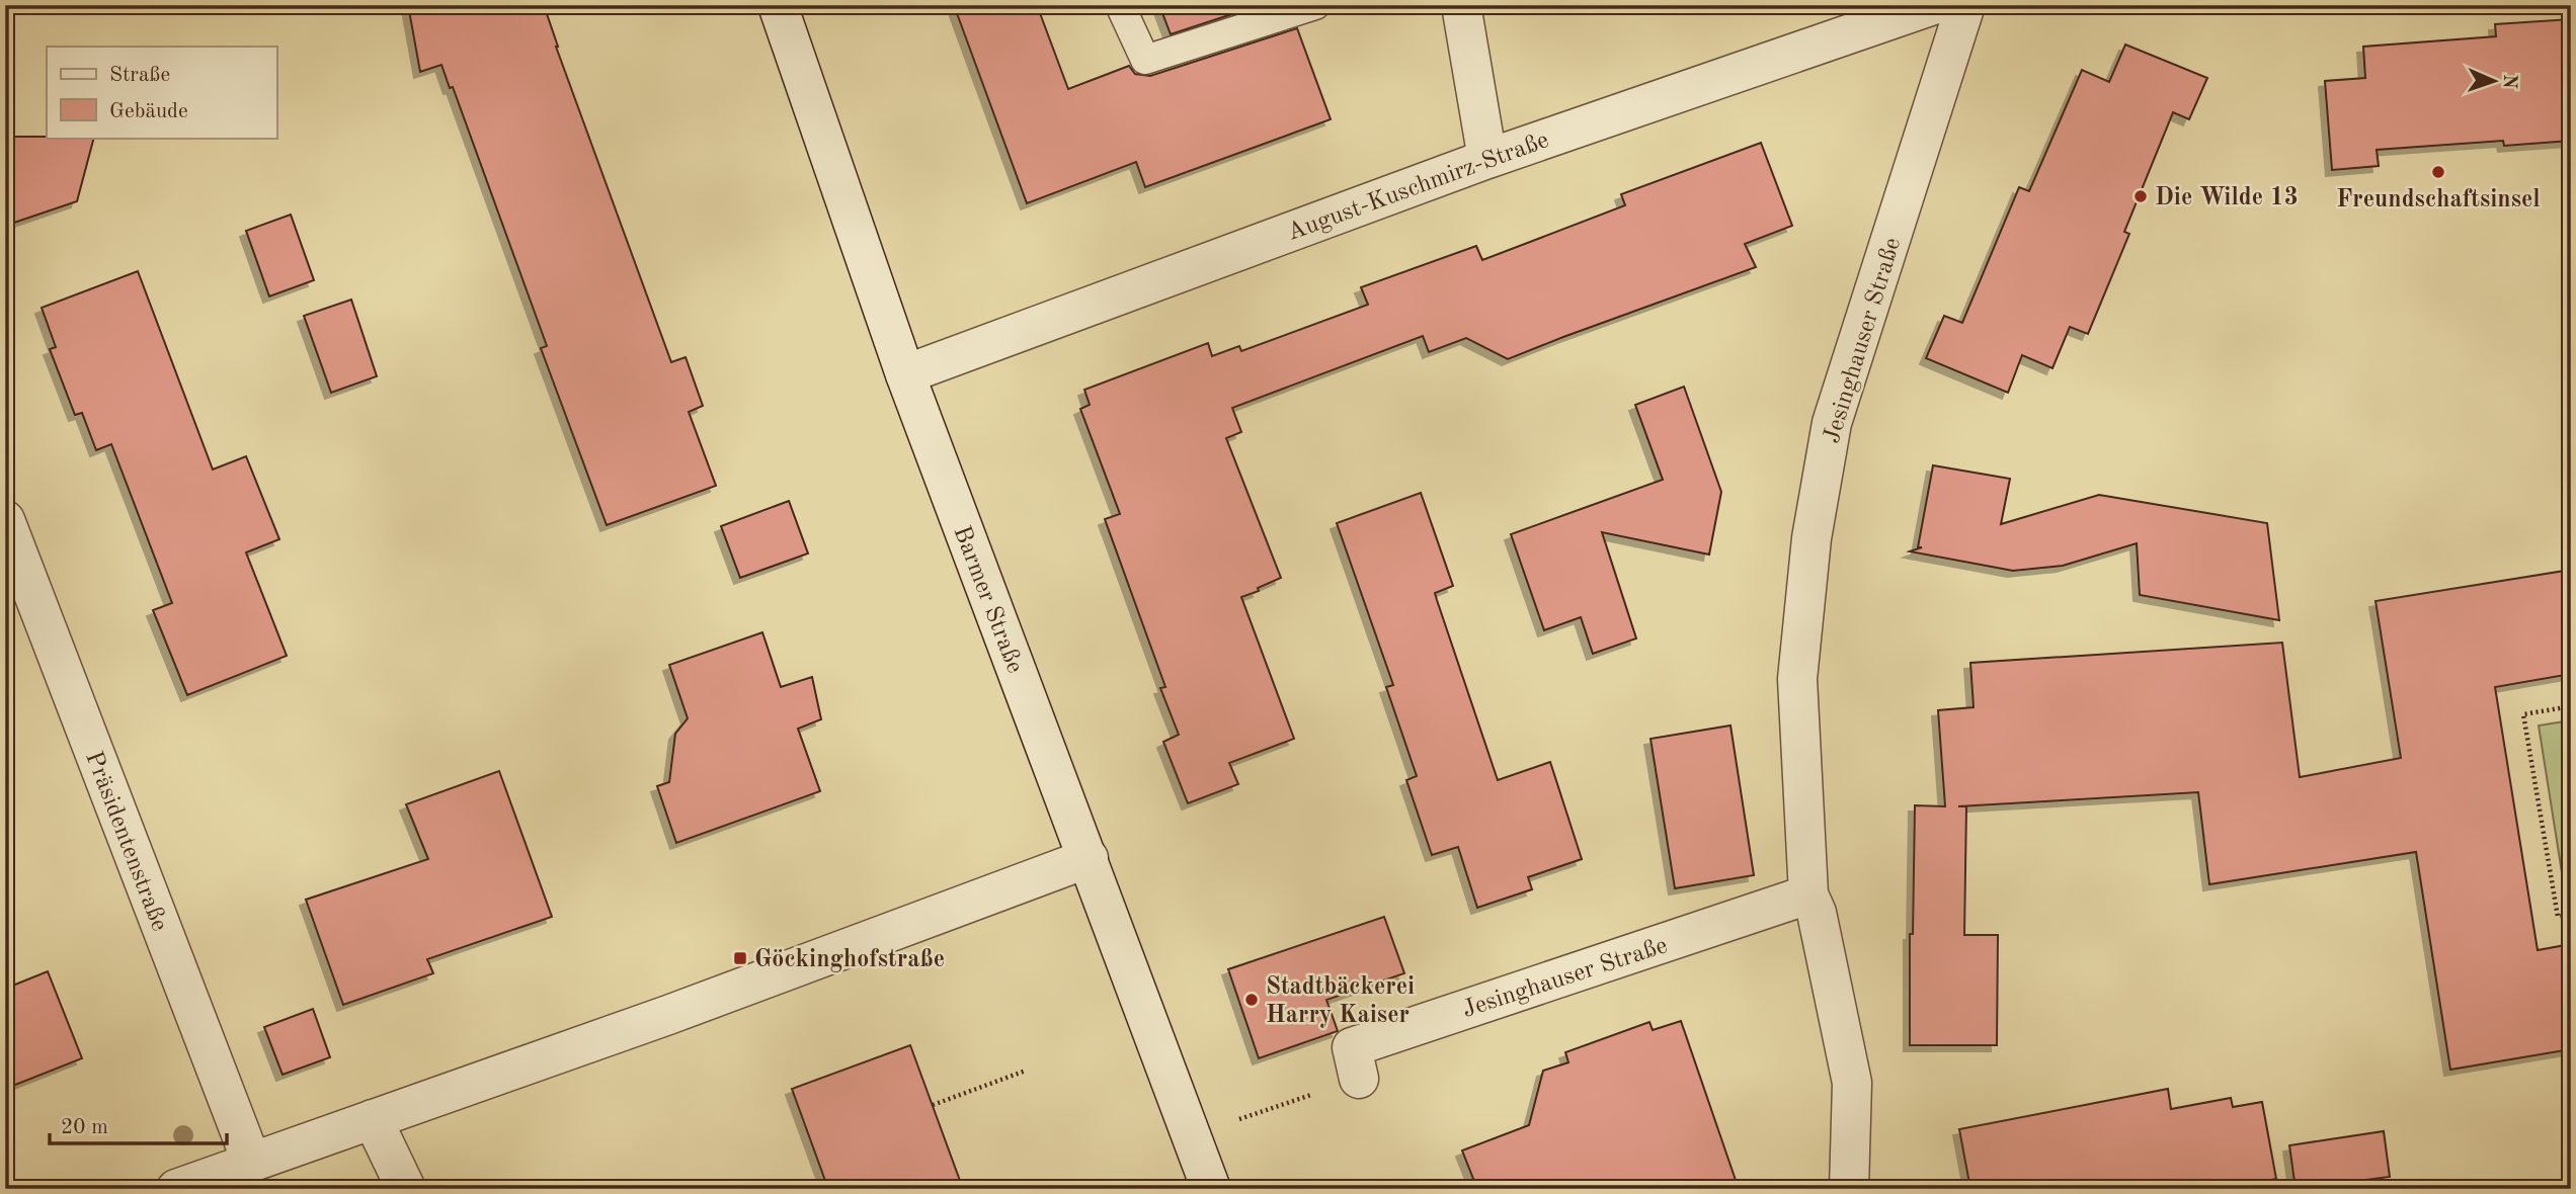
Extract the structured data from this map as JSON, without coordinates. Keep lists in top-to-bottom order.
{
  "streets": {
    "street": [
      "August-Kuschmirz-Straße",
      "Jesinghauser Straße",
      "Barmer Straße",
      "Präsidentenstraße"
    ]
  },
  "crossings": [
    ["August-Kuschmirz-Straße", "Barmer Straße"]
  ],
  "places": {
    "other": ["Freundschaftsinsel", "Die Wilde 13", "Stadtbäckerei Harry Kaiser"],
    "transit": ["Göckinghofstraße"]
  },
  "legend": ["Straße", "Gebäude"],
  "scale_bar": "20 m",
  "north": "right"
}
